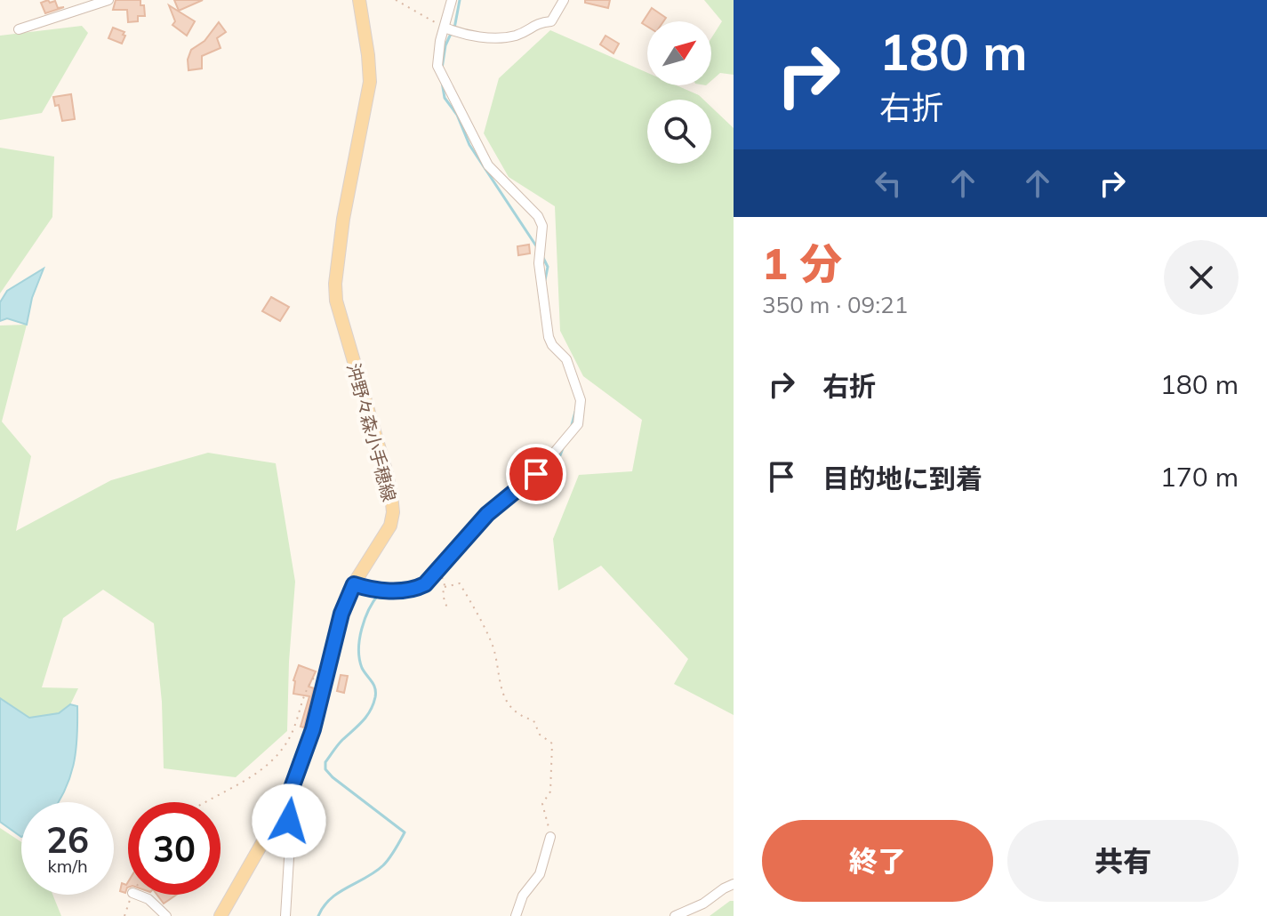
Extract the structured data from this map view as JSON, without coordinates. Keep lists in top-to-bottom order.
{
  "streets": {
    "main road": ["沖野々森小手穂線"]
  },
  "north": "top right",
  "page": {
    "turn": ["180 m", "右折"],
    "heading": ["1 分", "350 m · 09:21"],
    "list": [
      {
        "name": "右折",
        "value": "180 m"
      },
      {
        "name": "目的地に到着",
        "value": "170 m"
      }
    ],
    "speed": "26 km/h",
    "limit": "30",
    "buttons": ["終了", "共有"]
  }
}
